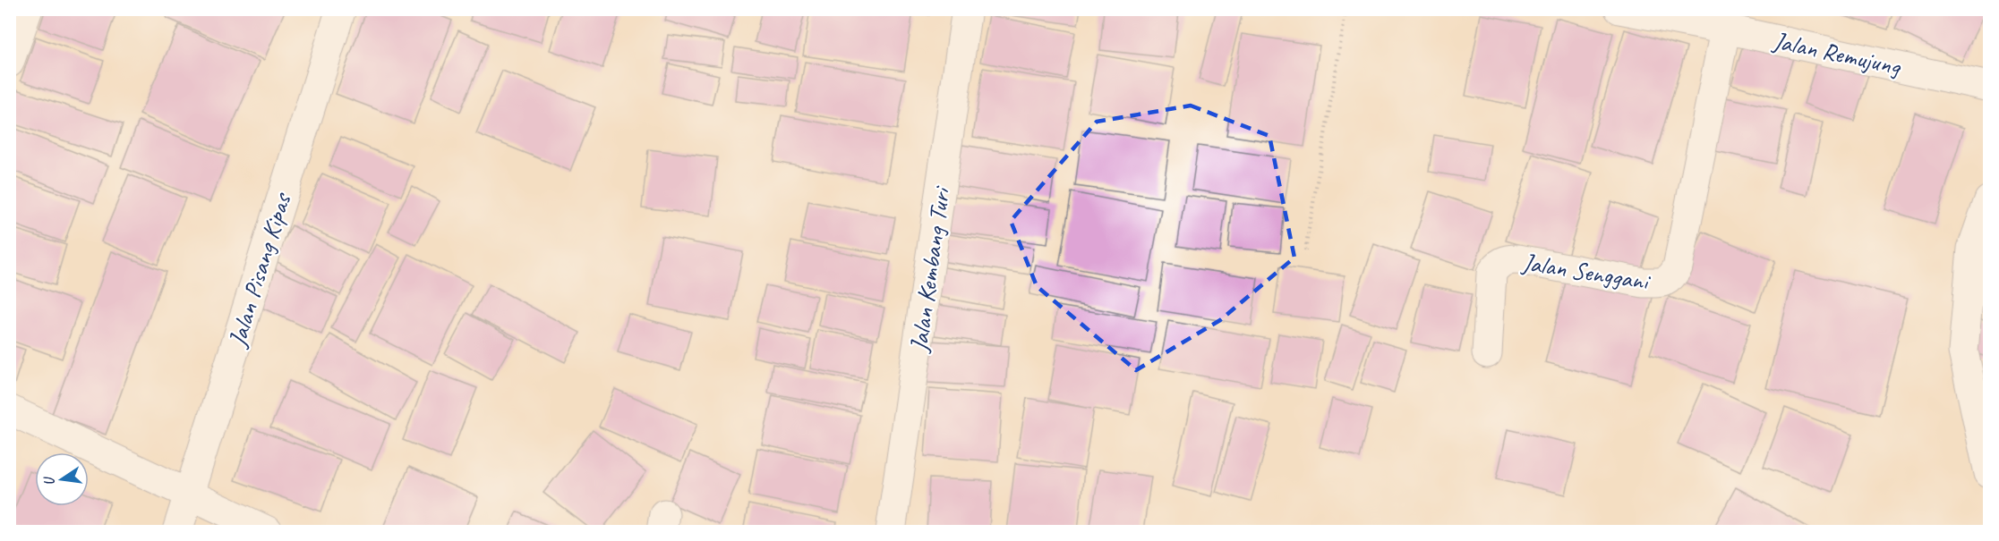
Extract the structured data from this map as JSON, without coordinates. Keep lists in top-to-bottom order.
{
  "streets": {
    "street": [
      "Jalan Remujung",
      "Jalan Pisang Kipas",
      "Jalan Kembang Turi",
      "Jalan Senggani"
    ]
  },
  "crossings": [
    ["Jalan Remujung", "Jalan Senggani"]
  ],
  "north": "left"
}
